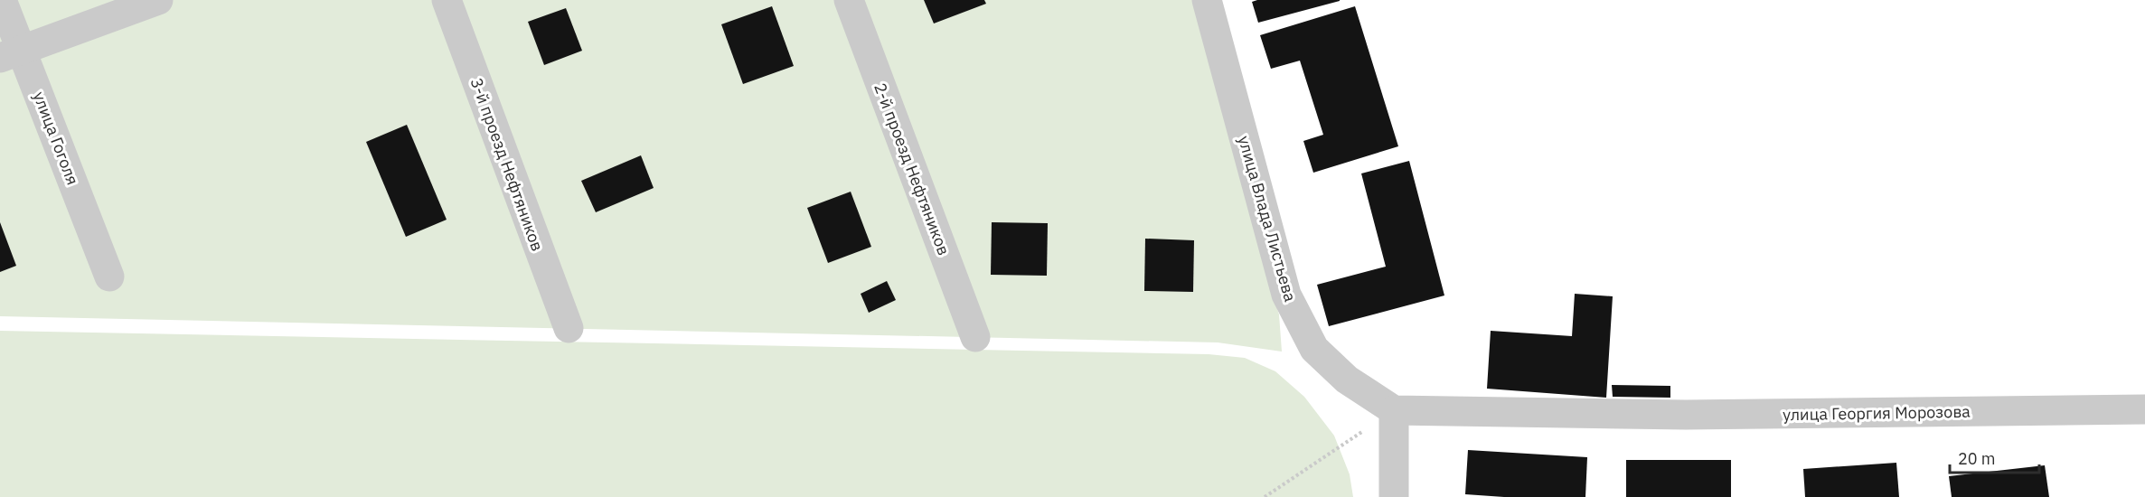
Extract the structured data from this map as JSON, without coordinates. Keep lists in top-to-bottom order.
{
  "streets": {
    "street": [
      "улица Гоголя",
      "3-й проезд Нефтяников",
      "2-й проезд Нефтяников",
      "улица Влада Листьева",
      "улица Георгия Морозова"
    ]
  },
  "crossings": [
    ["улица Влада Листьева", "улица Георгия Морозова"]
  ],
  "scale_bar": "20 m"
}
